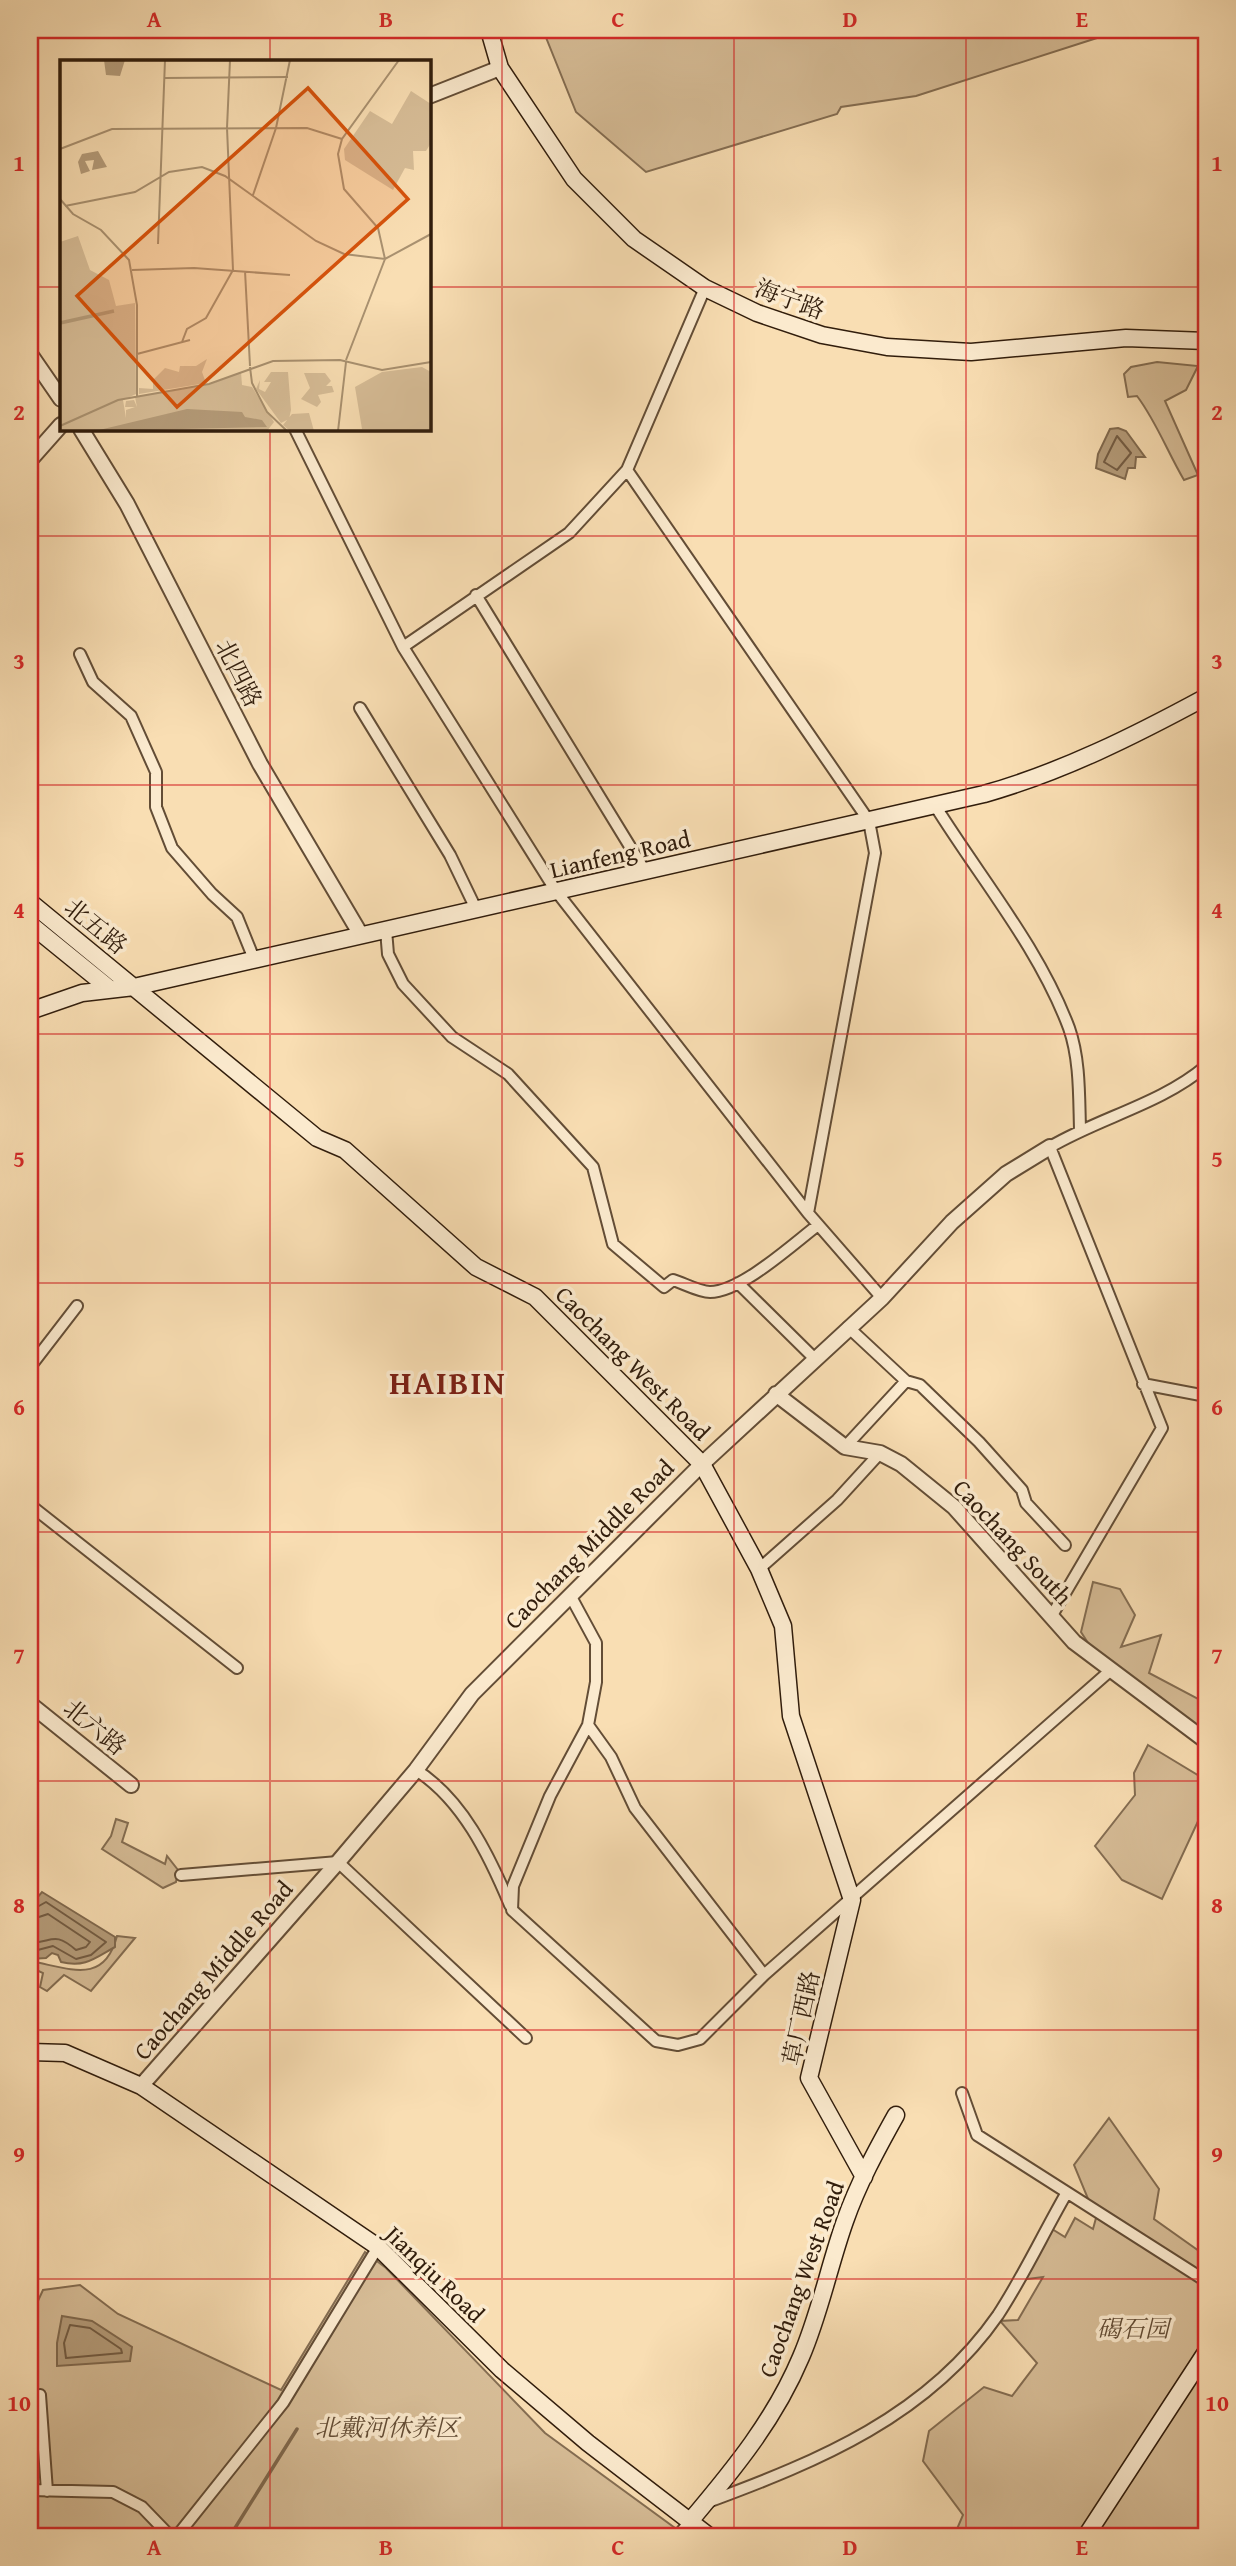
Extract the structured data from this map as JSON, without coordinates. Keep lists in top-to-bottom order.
{
  "streets": {
    "main road": [
      "海宁路",
      "Lianfeng Road",
      "北五路",
      "Caochang West Road",
      "草厂西路",
      "Jianqiu Road"
    ],
    "street": [
      "北四路",
      "Caochang South",
      "Caochang Middle Road",
      "北六路"
    ]
  },
  "crossings": [
    ["北四路", "Lianfeng Road"],
    ["Lianfeng Road", "北五路"],
    ["Lianfeng Road", "Caochang West Road"],
    ["北五路", "Caochang West Road"],
    ["Caochang West Road", "Caochang Middle Road"],
    ["Caochang West Road", "草厂西路"],
    ["Caochang West Road", "Jianqiu Road"],
    ["Caochang South", "Caochang Middle Road"],
    ["Caochang Middle Road", "Jianqiu Road"]
  ],
  "districts": ["HAIBIN"],
  "parks": ["碣石园", "北戴河休养区"],
  "grid": {
    "columns": [
      "A",
      "B",
      "C",
      "D",
      "E"
    ],
    "rows": [
      "1",
      "2",
      "3",
      "4",
      "5",
      "6",
      "7",
      "8",
      "9",
      "10"
    ]
  }
}
